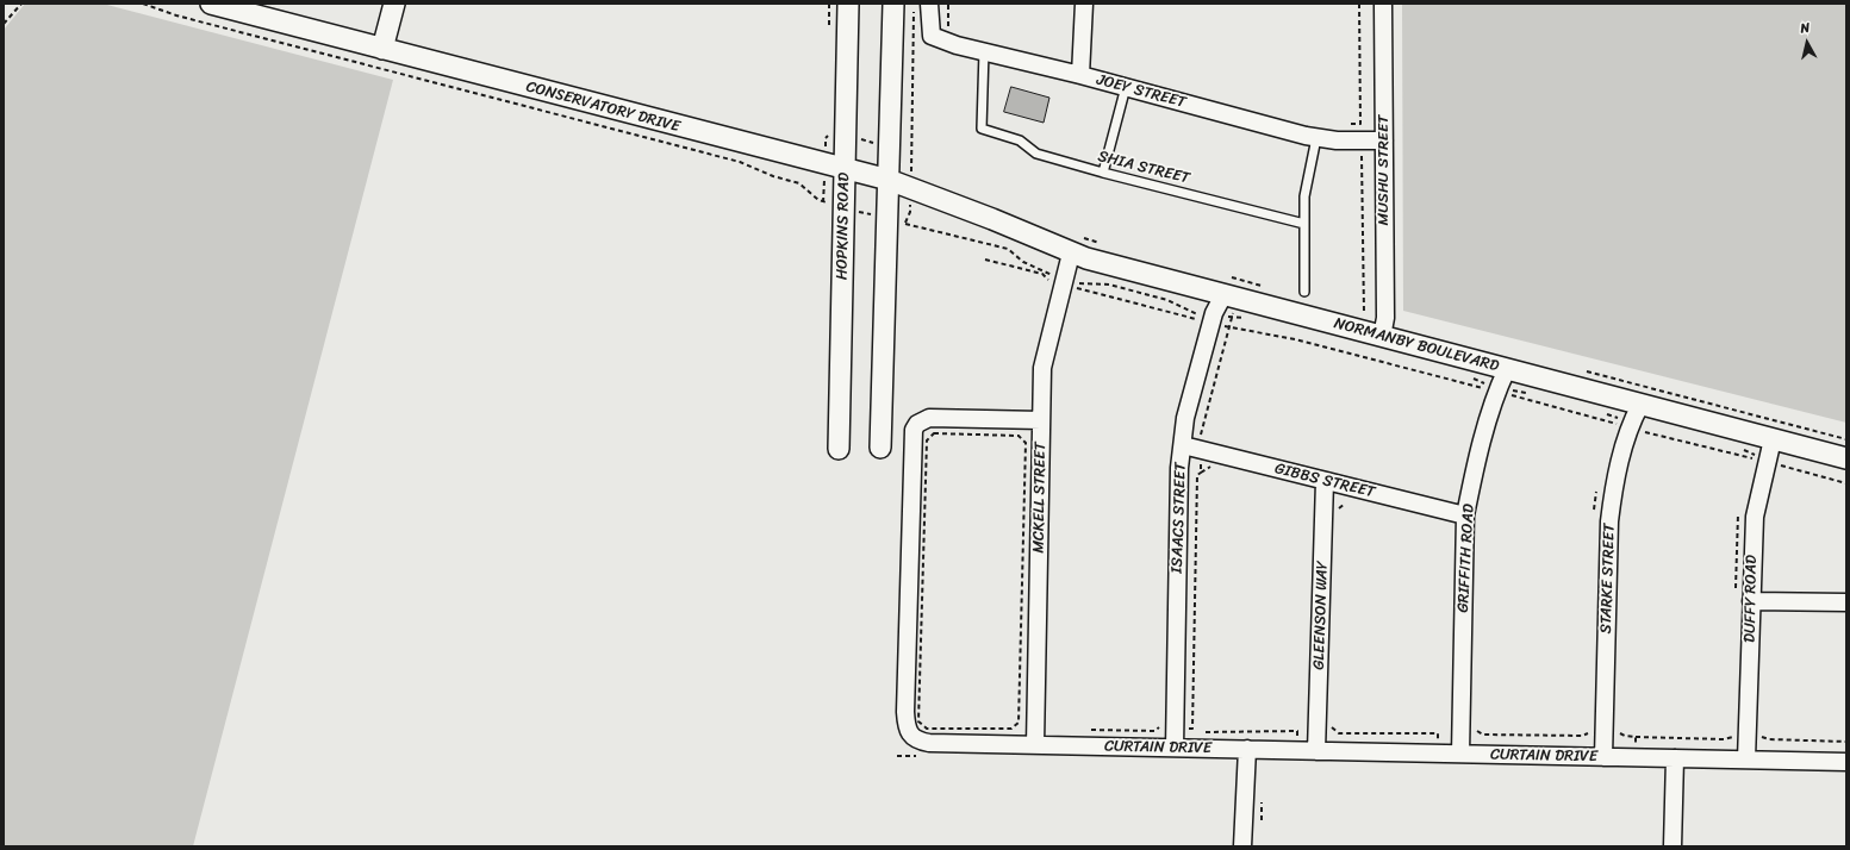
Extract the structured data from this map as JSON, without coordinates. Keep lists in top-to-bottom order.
{
  "streets": {
    "street": [
      "JOEY STREET",
      "CONSERVATORY DRIVE",
      "MUSHU STREET",
      "HOPKINS ROAD",
      "NORMANBY BOULEVARD",
      "GIBBS STREET",
      "MCKELL STREET",
      "ISAACS STREET",
      "GRIFFITH ROAD",
      "STARKE STREET",
      "DUFFY ROAD",
      "GLEENSON WAY",
      "CURTAIN DRIVE"
    ],
    "lane": ["SHIA STREET"]
  },
  "crossings": [
    ["JOEY STREET", "SHIA STREET"],
    ["JOEY STREET", "MUSHU STREET"],
    ["CONSERVATORY DRIVE", "HOPKINS ROAD"],
    ["CONSERVATORY DRIVE", "NORMANBY BOULEVARD"],
    ["MUSHU STREET", "NORMANBY BOULEVARD"],
    ["NORMANBY BOULEVARD", "MCKELL STREET"],
    ["NORMANBY BOULEVARD", "ISAACS STREET"],
    ["NORMANBY BOULEVARD", "GRIFFITH ROAD"],
    ["NORMANBY BOULEVARD", "STARKE STREET"],
    ["NORMANBY BOULEVARD", "DUFFY ROAD"],
    ["GIBBS STREET", "ISAACS STREET"],
    ["GIBBS STREET", "GRIFFITH ROAD"],
    ["GIBBS STREET", "GLEENSON WAY"],
    ["MCKELL STREET", "CURTAIN DRIVE"],
    ["ISAACS STREET", "CURTAIN DRIVE"],
    ["GRIFFITH ROAD", "CURTAIN DRIVE"],
    ["STARKE STREET", "CURTAIN DRIVE"],
    ["DUFFY ROAD", "CURTAIN DRIVE"],
    ["GLEENSON WAY", "CURTAIN DRIVE"]
  ],
  "north": "top"
}
